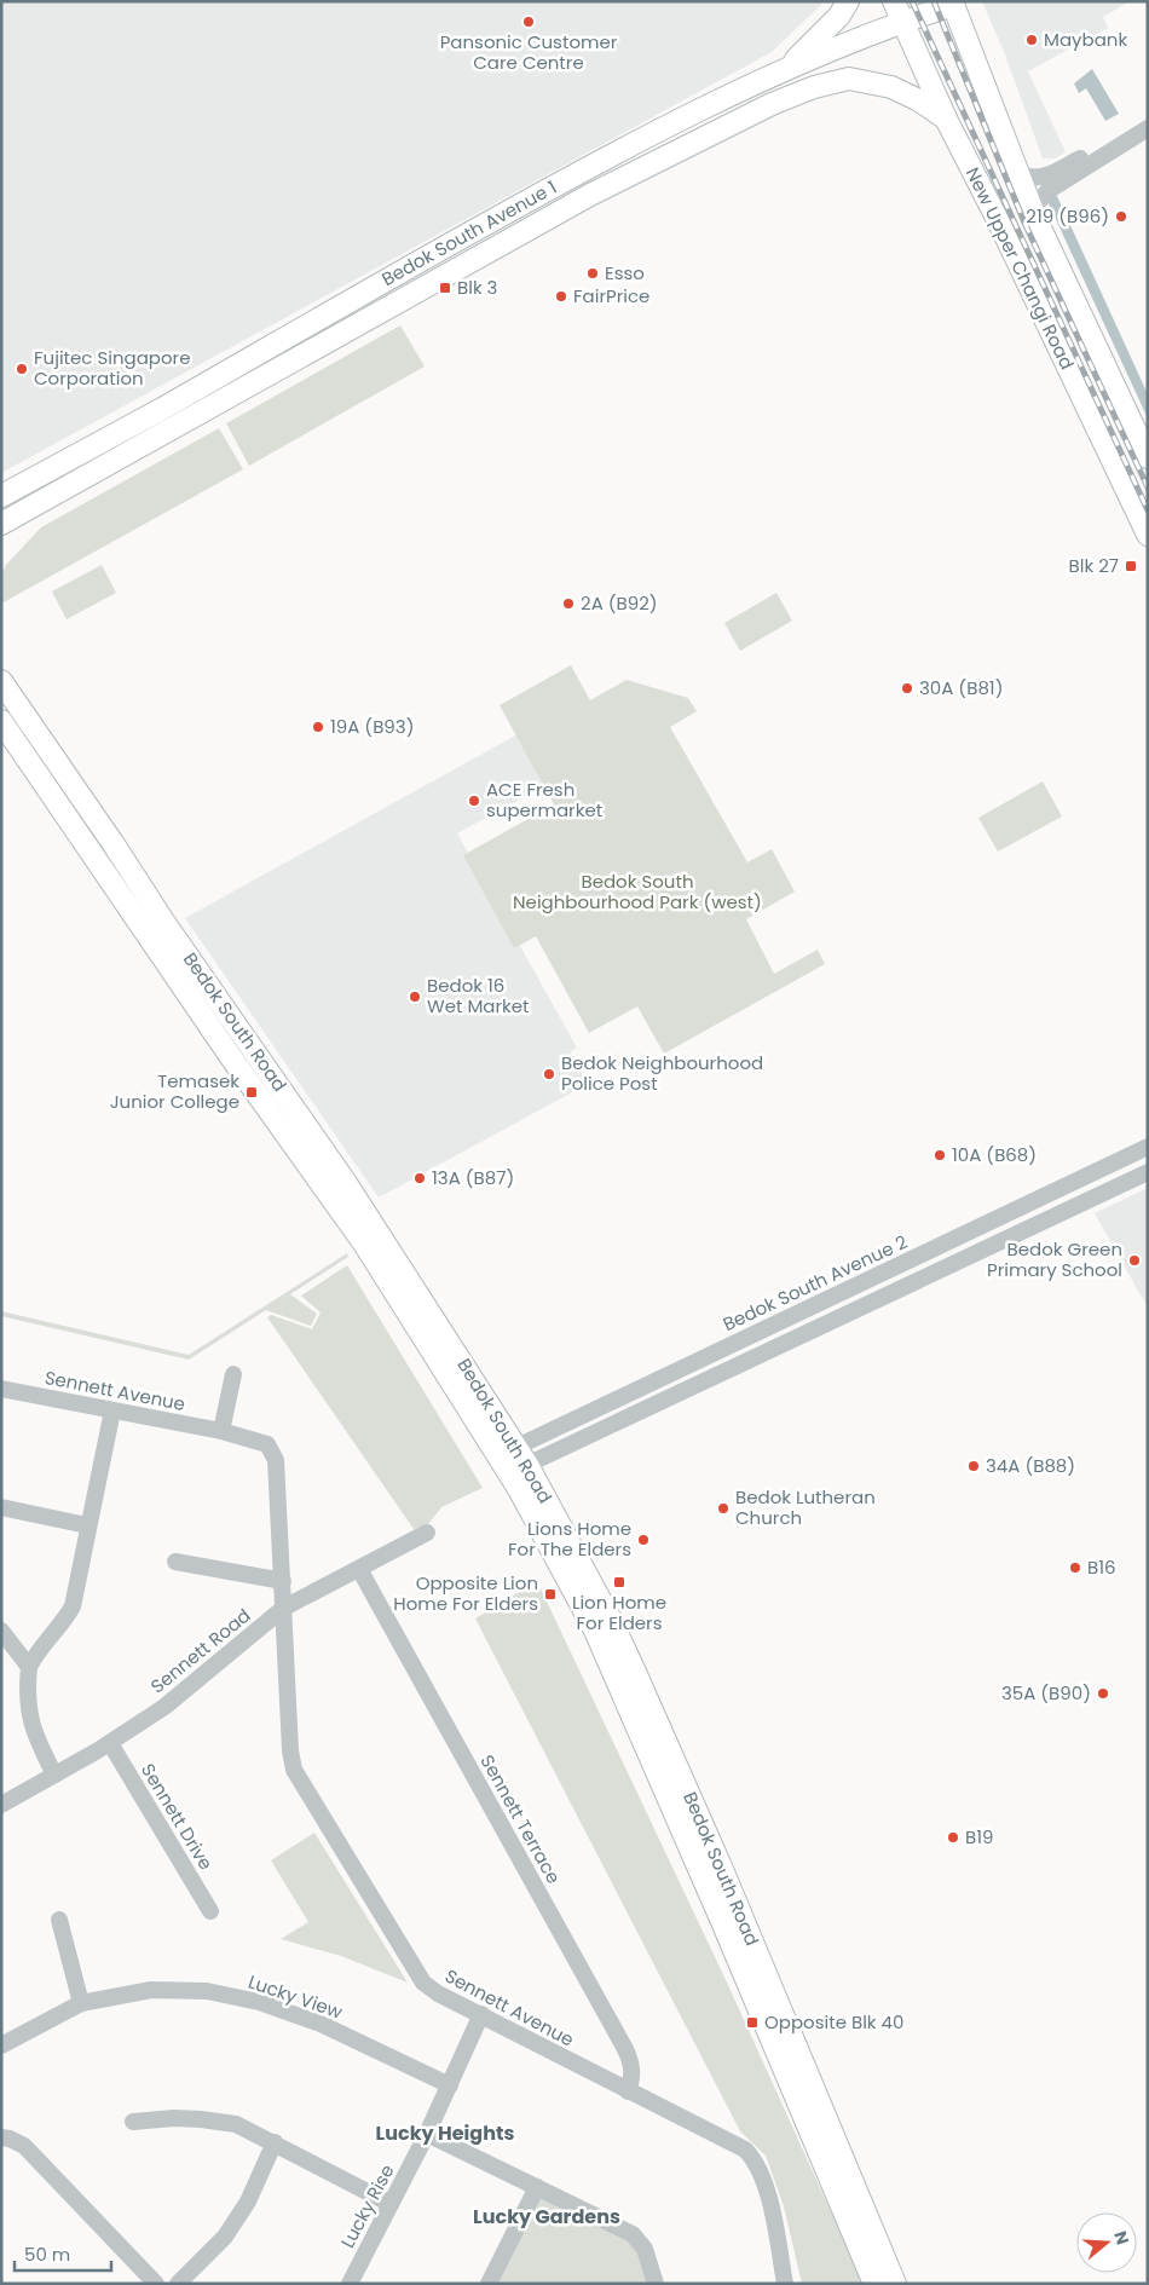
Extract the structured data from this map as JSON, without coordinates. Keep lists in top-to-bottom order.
{
  "streets": {
    "main road": ["Bedok South Avenue 1", "New Upper Changi Road", "Bedok South Road"],
    "street": [
      "Bedok South Avenue 2",
      "Sennett Avenue",
      "Sennett Road",
      "Sennett Drive",
      "Sennett Terrace",
      "Lucky View",
      "Lucky Rise"
    ]
  },
  "crossings": [
    ["Bedok South Avenue 1", "New Upper Changi Road"],
    ["Bedok South Road", "Bedok South Avenue 2"],
    ["Sennett Avenue", "Sennett Road"],
    ["Sennett Avenue", "Sennett Terrace"],
    ["Sennett Avenue", "Lucky Rise"],
    ["Sennett Road", "Sennett Drive"],
    ["Sennett Road", "Sennett Terrace"],
    ["Lucky View", "Lucky Rise"]
  ],
  "districts": ["Lucky Heights", "Lucky Gardens"],
  "parks": ["Bedok South Neighbourhood Park (west)"],
  "places": {
    "other": [
      "Pansonic Customer Care Centre",
      "Maybank",
      "219 (B96)",
      "Esso",
      "FairPrice",
      "Fujitec Singapore Corporation",
      "2A (B92)",
      "30A (B81)",
      "19A (B93)",
      "ACE Fresh supermarket",
      "Bedok 16 Wet Market",
      "Bedok Neighbourhood Police Post",
      "10A (B68)",
      "13A (B87)",
      "Bedok Green Primary School",
      "34A (B88)",
      "Bedok Lutheran Church",
      "Lions Home For The Elders",
      "B16",
      "35A (B90)",
      "B19"
    ],
    "transit": [
      "Blk 3",
      "Blk 27",
      "Temasek Junior College",
      "Lion Home For Elders",
      "Opposite Lion Home For Elders",
      "Opposite Blk 40"
    ]
  },
  "scale_bar": "50 m",
  "north": "right"
}
